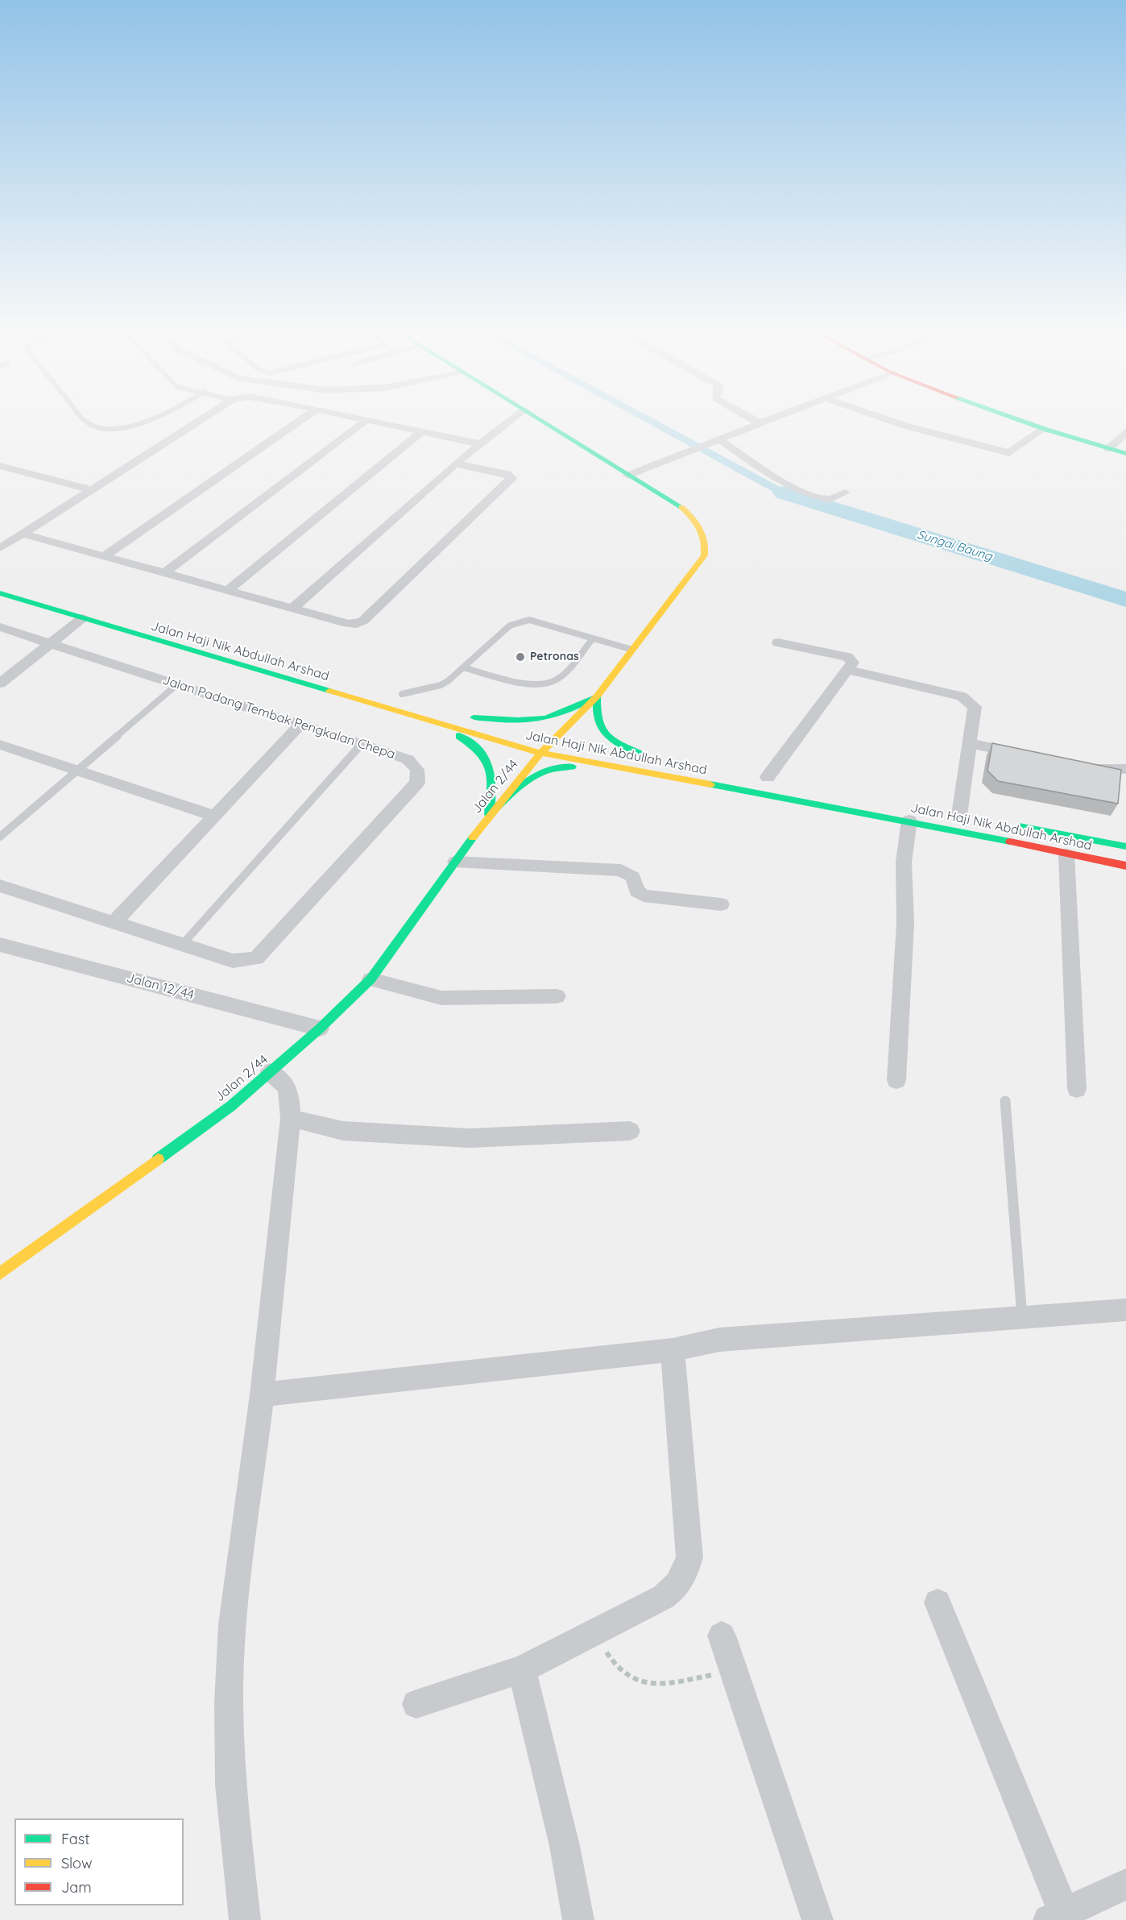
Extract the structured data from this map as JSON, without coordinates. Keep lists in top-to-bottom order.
{
  "streets": {
    "street": [
      "Jalan Haji Nik Abdullah Arshad",
      "Jalan Padang Tembak Pengkalan Chepa",
      "Jalan 2/44",
      "Jalan 12/44"
    ]
  },
  "crossings": [
    ["Jalan Haji Nik Abdullah Arshad", "Jalan 2/44"],
    ["Jalan 2/44", "Jalan 12/44"]
  ],
  "water": ["Sungai Baung"],
  "places": ["Petronas"],
  "legend": ["Fast", "Slow", "Jam"]
}
